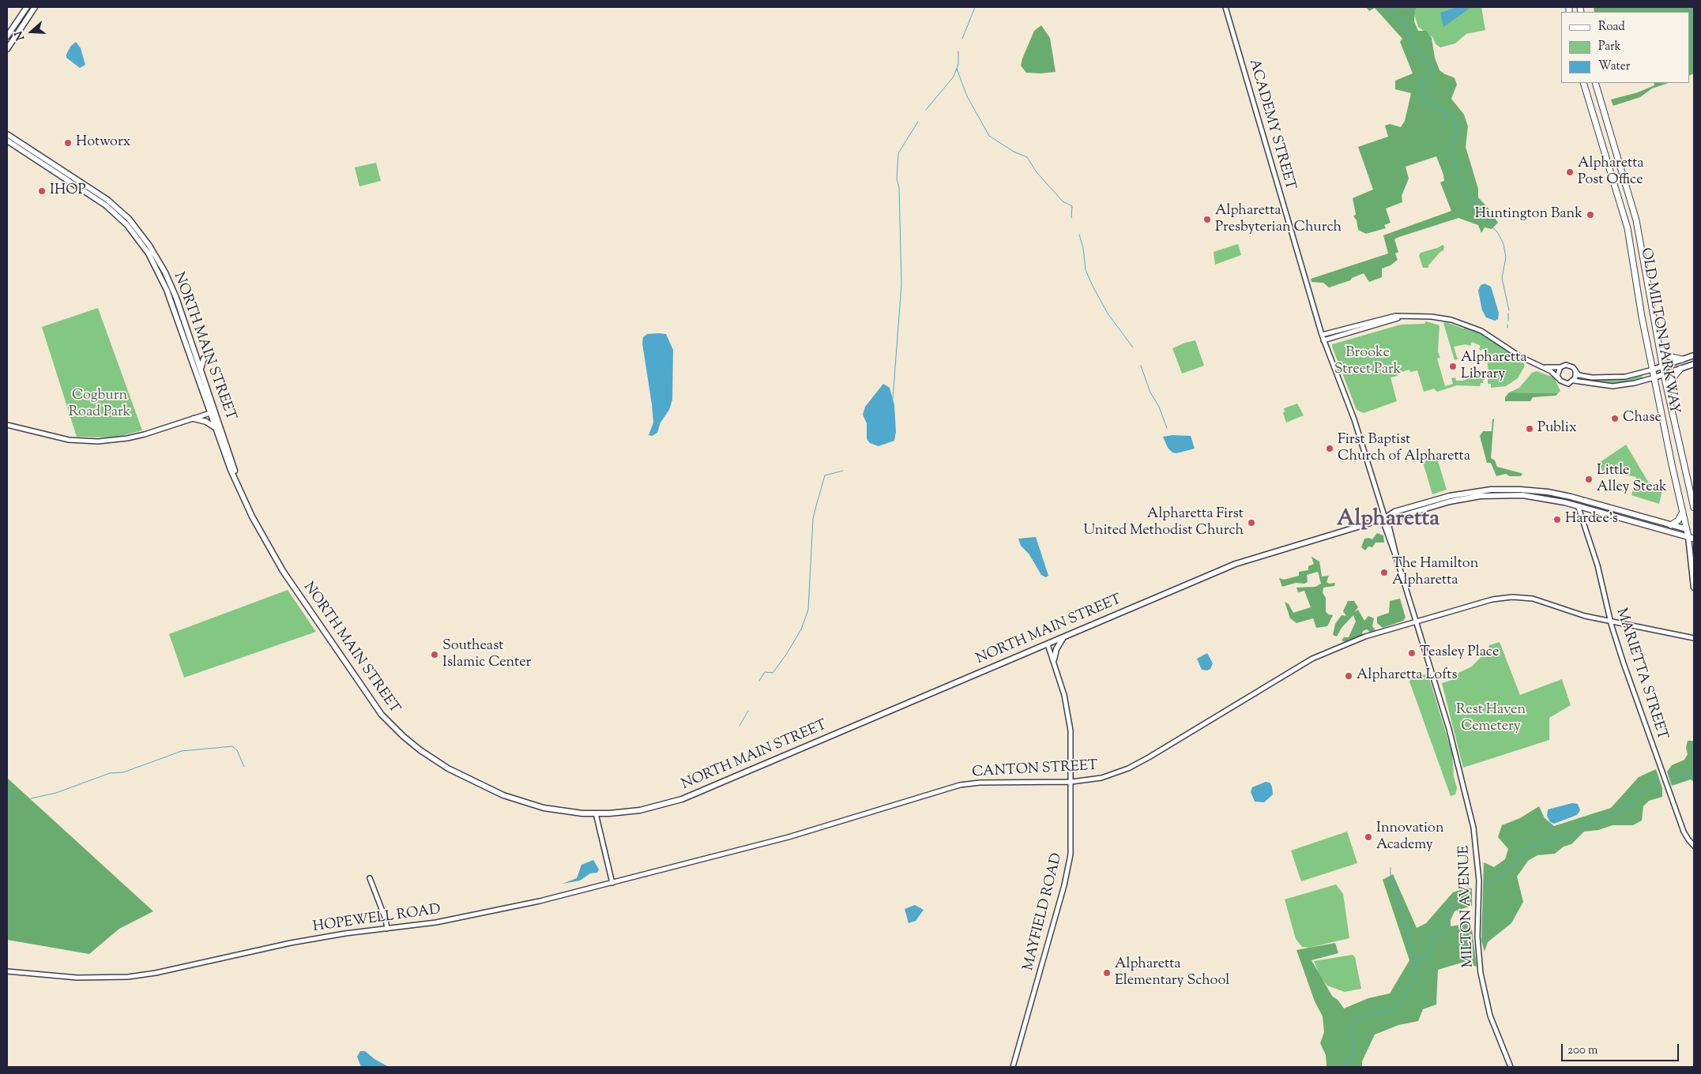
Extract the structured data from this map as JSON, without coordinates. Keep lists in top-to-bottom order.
{
  "streets": {
    "highway": ["OLD MILTON PARKWAY"],
    "main road": ["NORTH MAIN STREET"],
    "street": [
      "ACADEMY STREET",
      "MARIETTA STREET",
      "CANTON STREET",
      "MILTON AVENUE",
      "MAYFIELD ROAD",
      "HOPEWELL ROAD"
    ]
  },
  "crossings": [
    ["ACADEMY STREET", "NORTH MAIN STREET"],
    ["ACADEMY STREET", "MILTON AVENUE"],
    ["NORTH MAIN STREET", "MILTON AVENUE"],
    ["NORTH MAIN STREET", "MAYFIELD ROAD"],
    ["MARIETTA STREET", "CANTON STREET"],
    ["CANTON STREET", "MILTON AVENUE"],
    ["CANTON STREET", "MAYFIELD ROAD"],
    ["CANTON STREET", "HOPEWELL ROAD"]
  ],
  "districts": ["Alpharetta"],
  "parks": ["Brooke Street Park", "Cogburn Road Park", "Rest Haven Cemetery"],
  "places": [
    "Hotworx",
    "Alpharetta Post Office",
    "IHOP",
    "Huntington Bank",
    "Alpharetta Presbyterian Church",
    "Alpharetta Library",
    "Chase",
    "Publix",
    "First Baptist Church of Alpharetta",
    "Little Alley Steak",
    "Hardee's",
    "Alpharetta First United Methodist Church",
    "The Hamilton Alpharetta",
    "Teasley Place",
    "Southeast Islamic Center",
    "Alpharetta Lofts",
    "Innovation Academy",
    "Alpharetta Elementary School"
  ],
  "legend": ["Road", "Park", "Water"],
  "scale_bar": "200 m",
  "north": "left"
}
